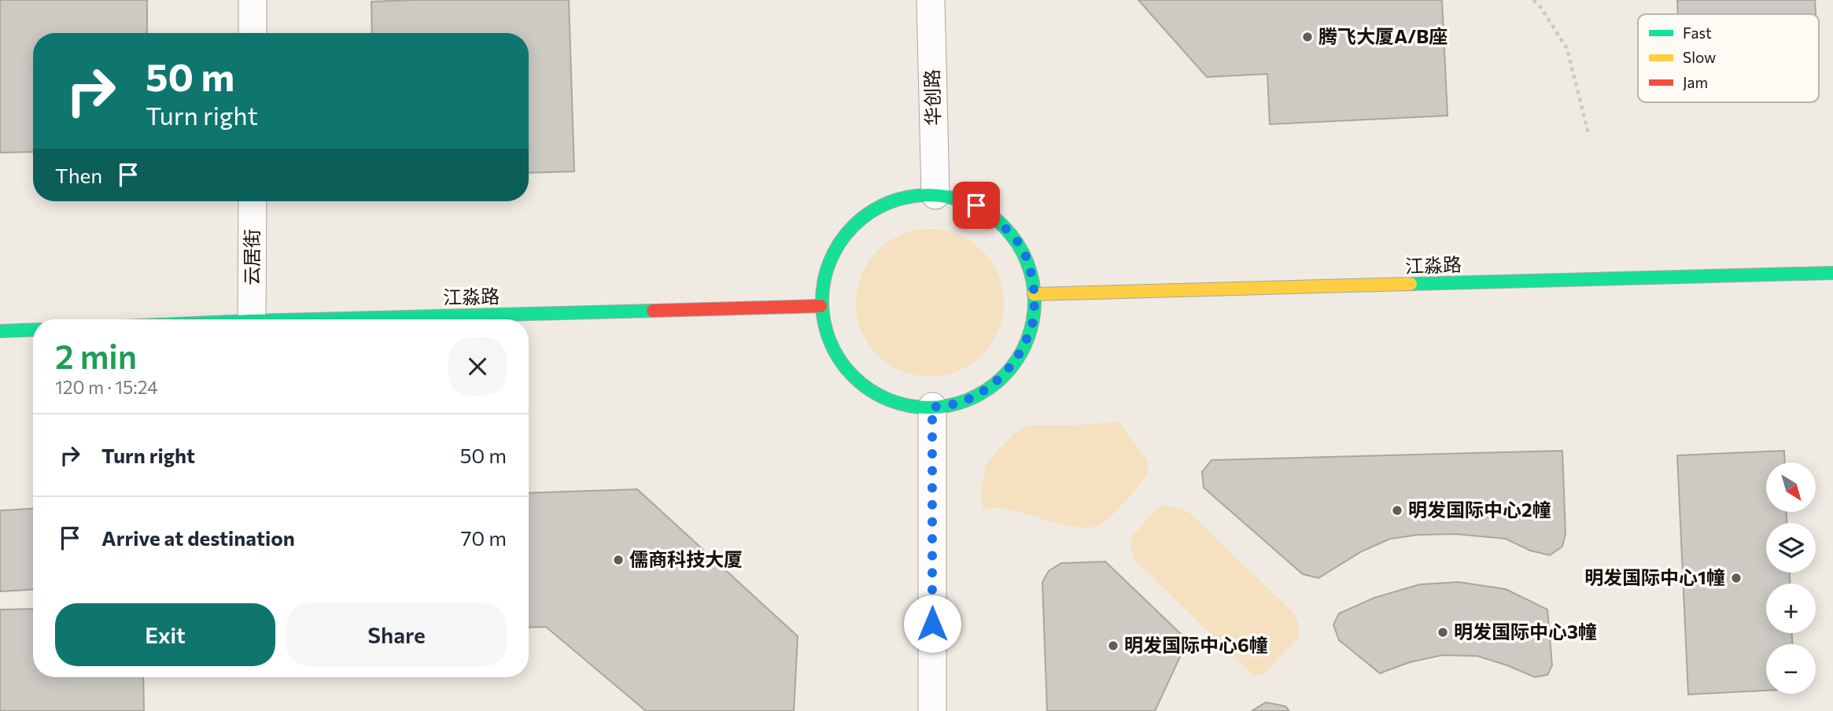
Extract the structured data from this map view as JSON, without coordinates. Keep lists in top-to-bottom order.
{
  "streets": {
    "street": ["华创路", "云居街", "江淼路"]
  },
  "places": [
    "腾飞大厦A/B座",
    "明发国际中心2幢",
    "儒商科技大厦",
    "明发国际中心1幢",
    "明发国际中心3幢",
    "明发国际中心6幢"
  ],
  "legend": ["Fast", "Slow", "Jam"],
  "north": "bottom right",
  "page": {
    "turn": ["50 m", "Turn right"],
    "then": "Then",
    "heading": ["2 min", "120 m · 15:24"],
    "list": [
      {
        "name": "Turn right",
        "value": "50 m"
      },
      {
        "name": "Arrive at destination",
        "value": "70 m"
      }
    ],
    "map_buttons": ["+", "−"],
    "buttons": ["Exit", "Share"]
  }
}
